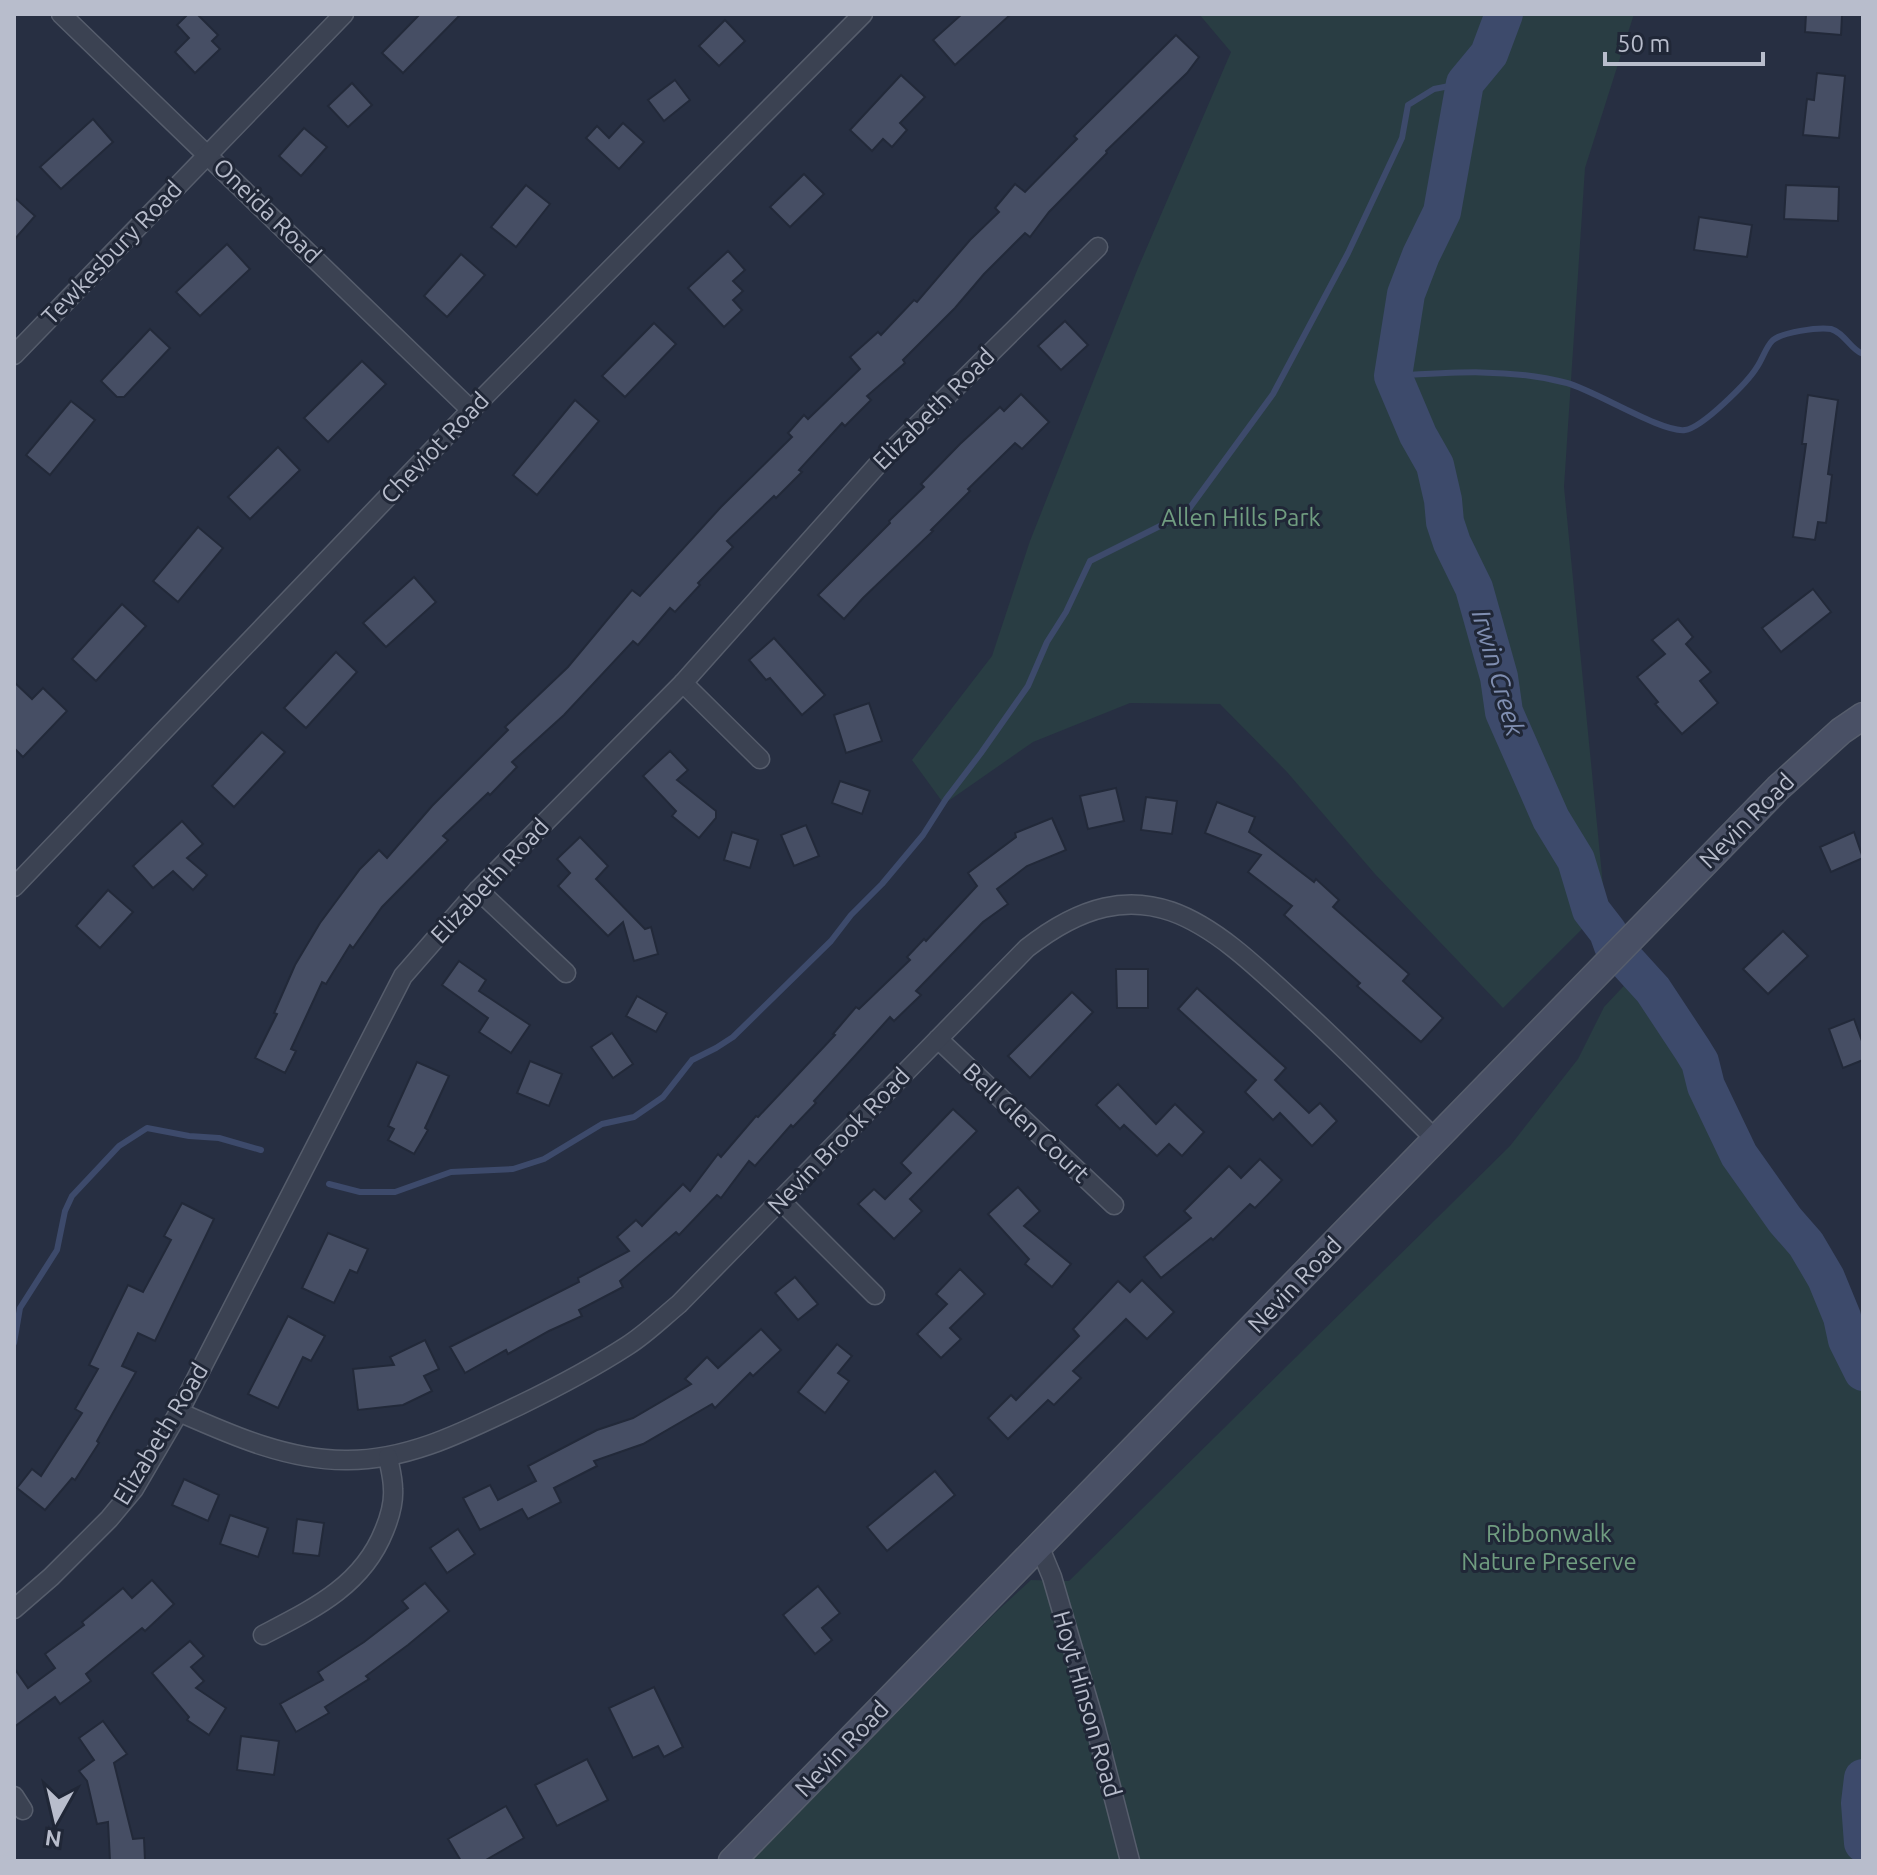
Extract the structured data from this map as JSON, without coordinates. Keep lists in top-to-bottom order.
{
  "streets": {
    "main road": ["Nevin Road"],
    "street": [
      "Oneida Road",
      "Tewkesbury Road",
      "Elizabeth Road",
      "Cheviot Road",
      "Bell Glen Court",
      "Nevin Brook Road",
      "Hoyt Hinson Road"
    ]
  },
  "crossings": [
    ["Oneida Road", "Tewkesbury Road"],
    ["Oneida Road", "Cheviot Road"],
    ["Elizabeth Road", "Nevin Brook Road"],
    ["Nevin Road", "Nevin Brook Road"],
    ["Nevin Road", "Hoyt Hinson Road"],
    ["Bell Glen Court", "Nevin Brook Road"]
  ],
  "water": ["Irwin Creek"],
  "parks": ["Allen Hills Park", "Ribbonwalk Nature Preserve"],
  "scale_bar": "50 m",
  "north": "bottom"
}
